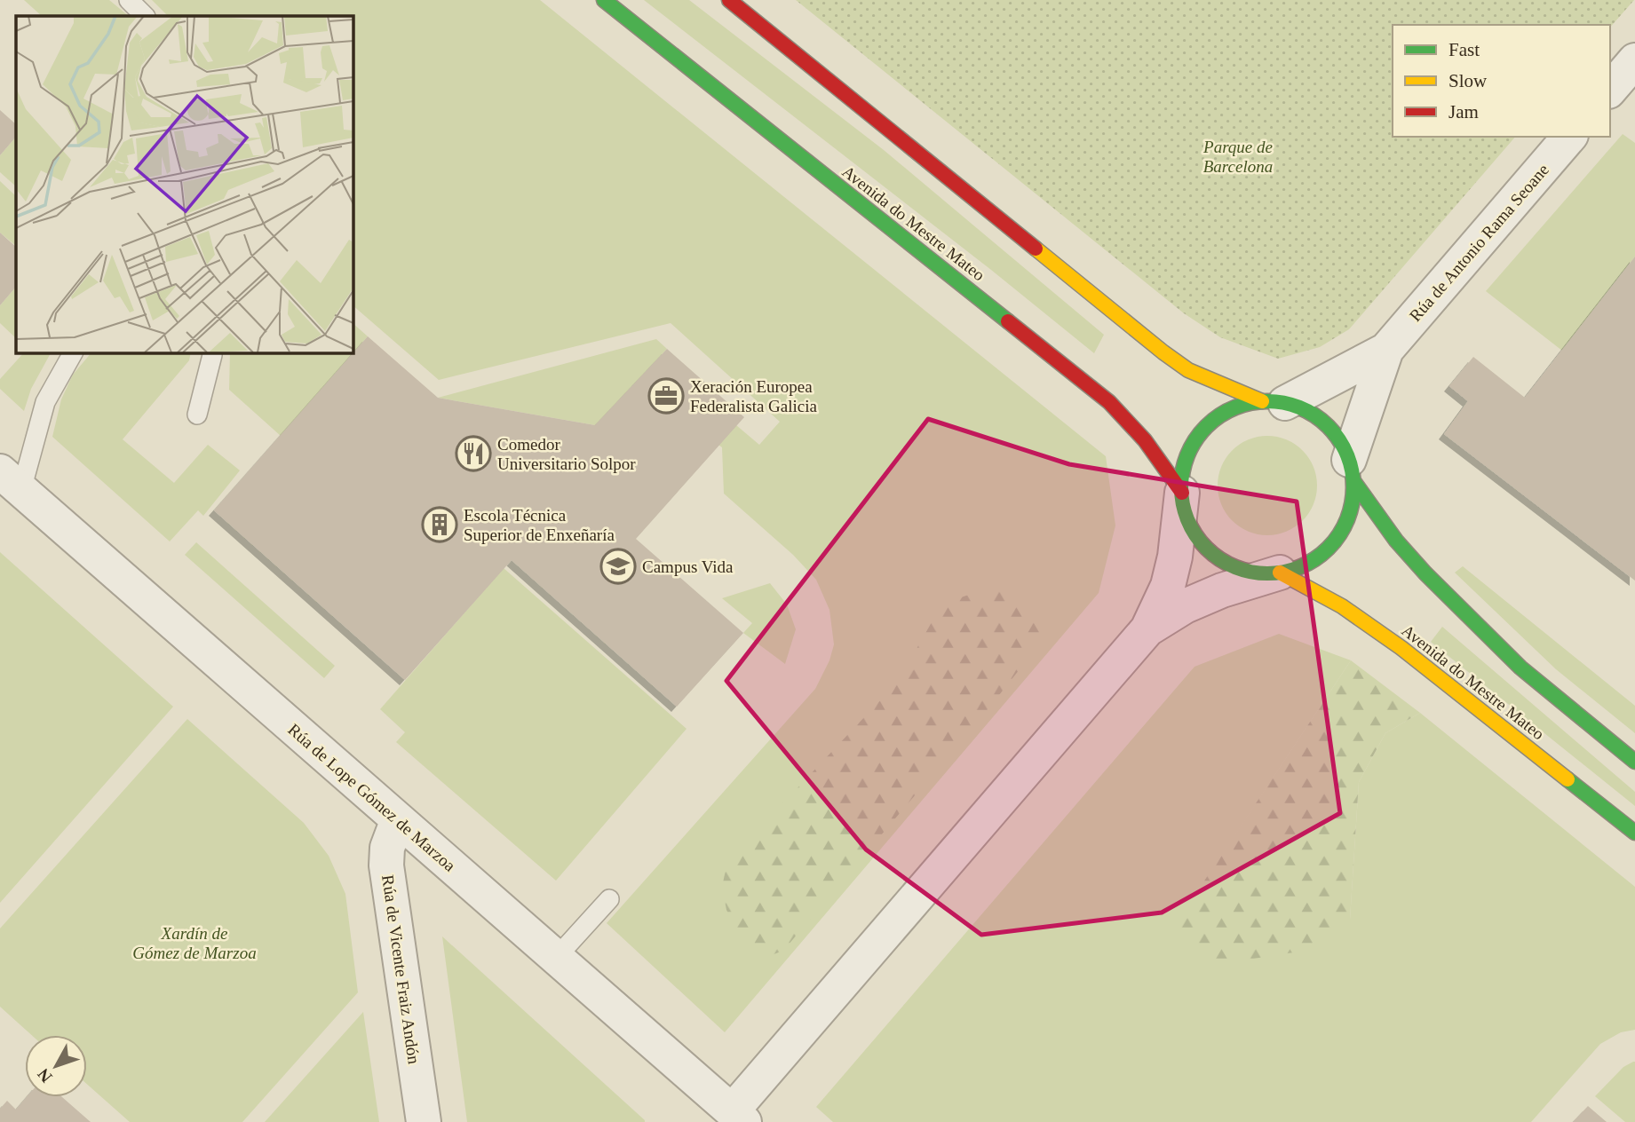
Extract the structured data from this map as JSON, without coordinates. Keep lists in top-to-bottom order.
{
  "streets": {
    "main road": ["Avenida do Mestre Mateo"],
    "street": ["Rúa de Antonio Rama Seoane", "Rúa de Lope Gómez de Marzoa", "Rúa de Vicente Fraiz Andón"]
  },
  "crossings": [
    ["Avenida do Mestre Mateo", "Rúa de Antonio Rama Seoane"],
    ["Rúa de Lope Gómez de Marzoa", "Rúa de Vicente Fraiz Andón"]
  ],
  "parks": ["Parque de Barcelona", "Xardín de Gómez de Marzoa"],
  "places": {
    "office": ["Xeración Europea Federalista Galicia"],
    "restaurant": ["Comedor Universitario Solpor"],
    "building": ["Escola Técnica Superior de Enxeñaría"],
    "school or university": ["Campus Vida"]
  },
  "legend": ["Fast", "Slow", "Jam"],
  "north": "bottom left"
}
